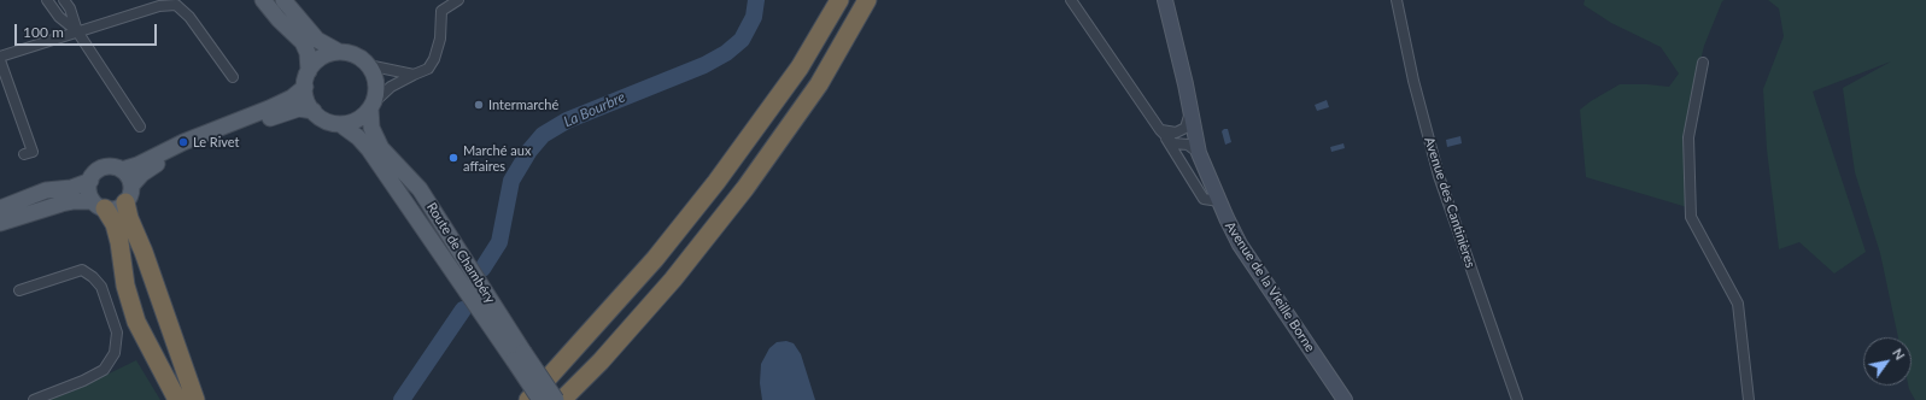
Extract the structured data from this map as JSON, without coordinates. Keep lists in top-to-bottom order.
{
  "streets": {
    "main road": ["Route de Chambéry", "Avenue de la Vieille Borne"],
    "street": ["Avenue des Cantinières"]
  },
  "water": ["La Bourbre"],
  "places": ["Intermarché", "Le Rivet", "Marché aux affaires"],
  "scale_bar": "100 m",
  "north": "top right"
}
